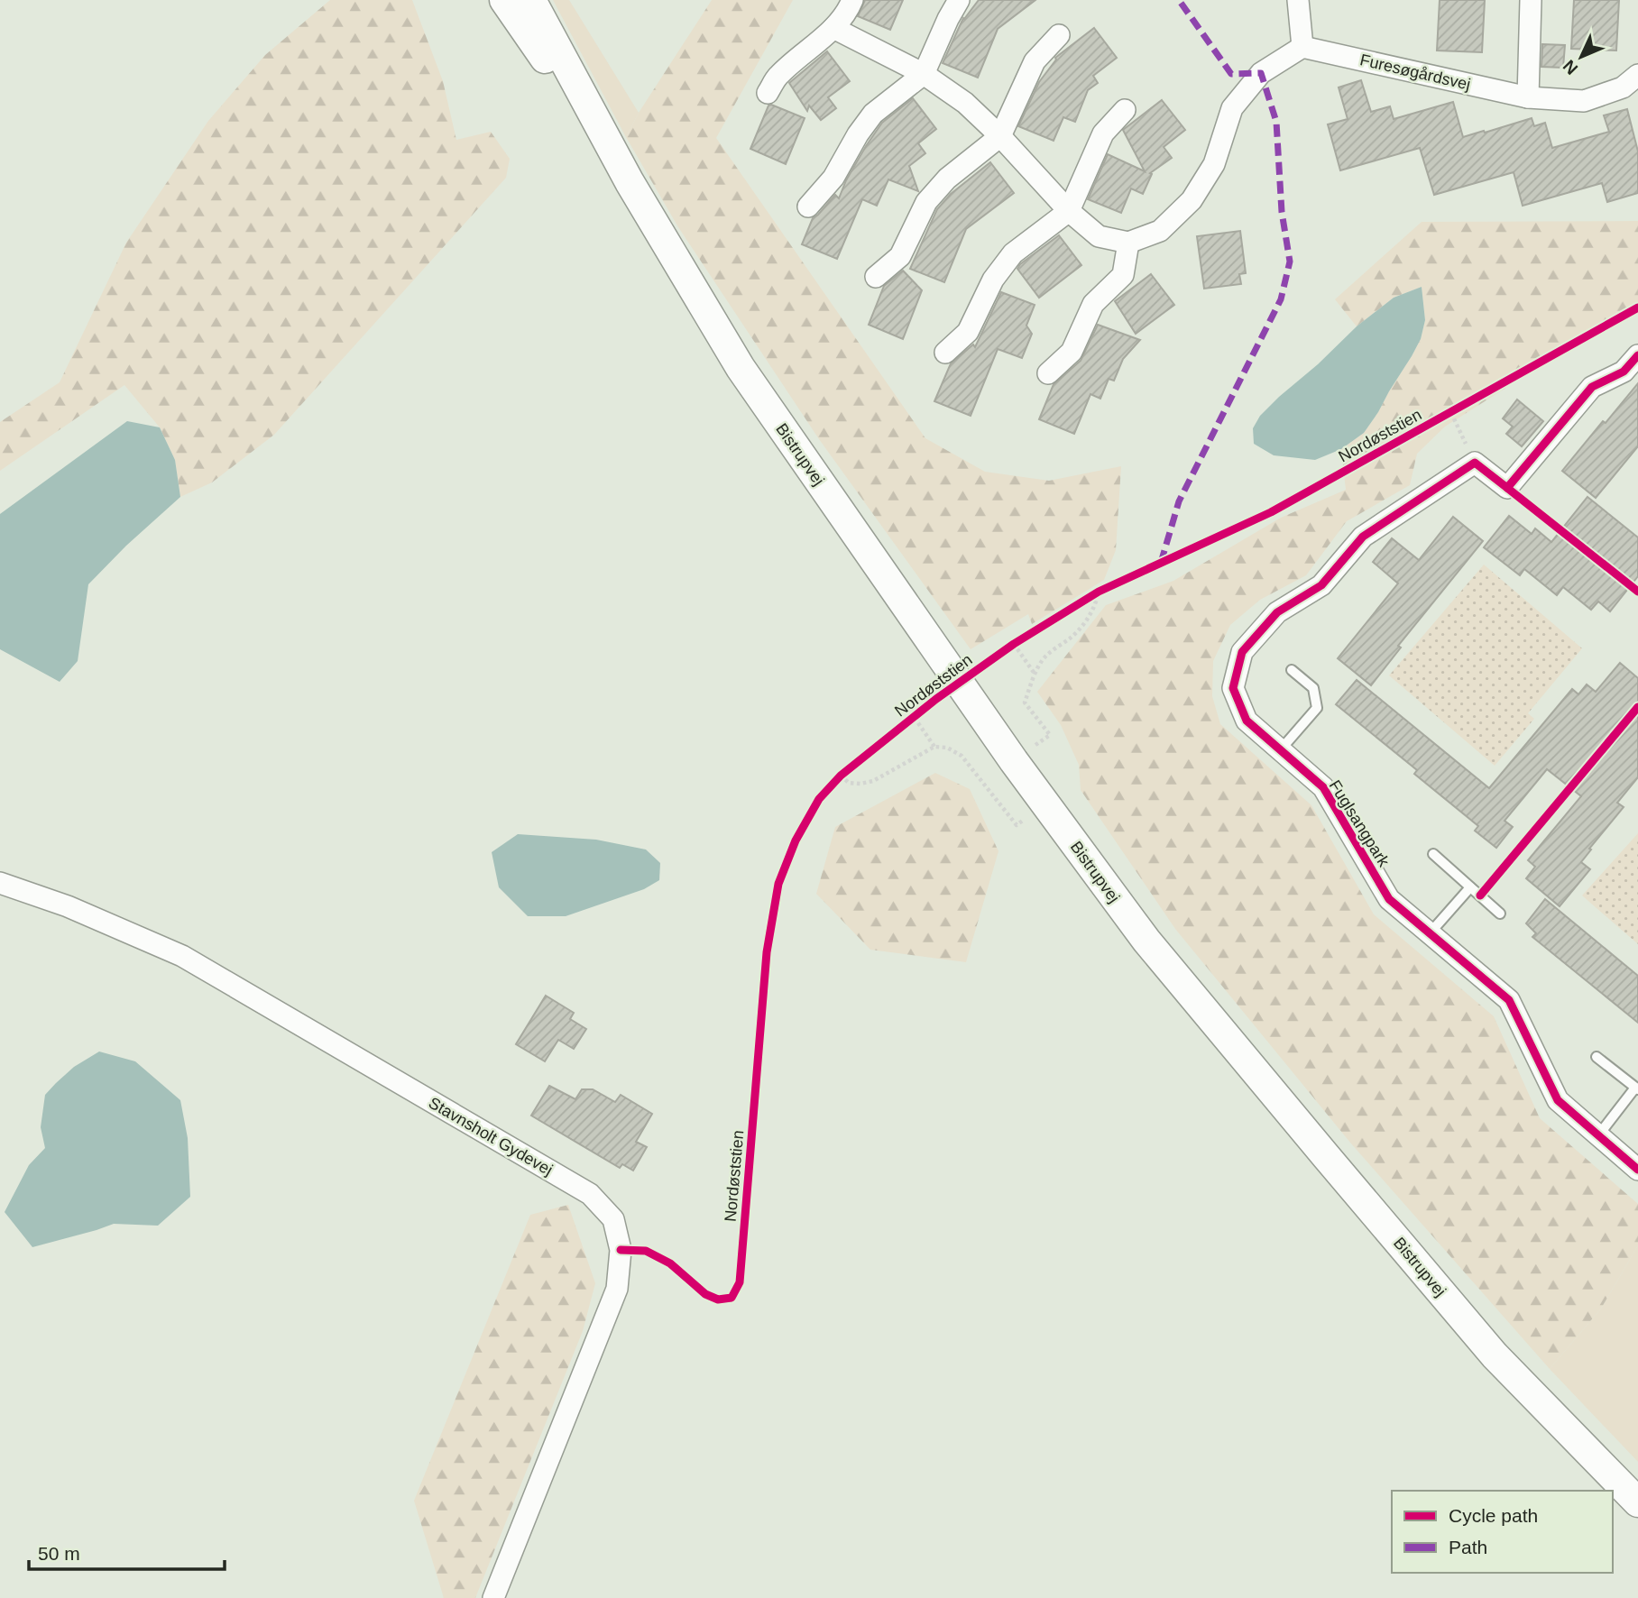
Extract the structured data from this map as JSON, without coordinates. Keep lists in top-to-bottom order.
{
  "streets": {
    "main road": ["Bistrupvej"],
    "street": ["Furesøgårdsvej", "Fuglsangpark", "Stavnsholt Gydevej"],
    "cycle path": ["Nordøststien"]
  },
  "legend": ["Cycle path", "Path"],
  "scale_bar": "50 m",
  "north": "bottom left"
}
